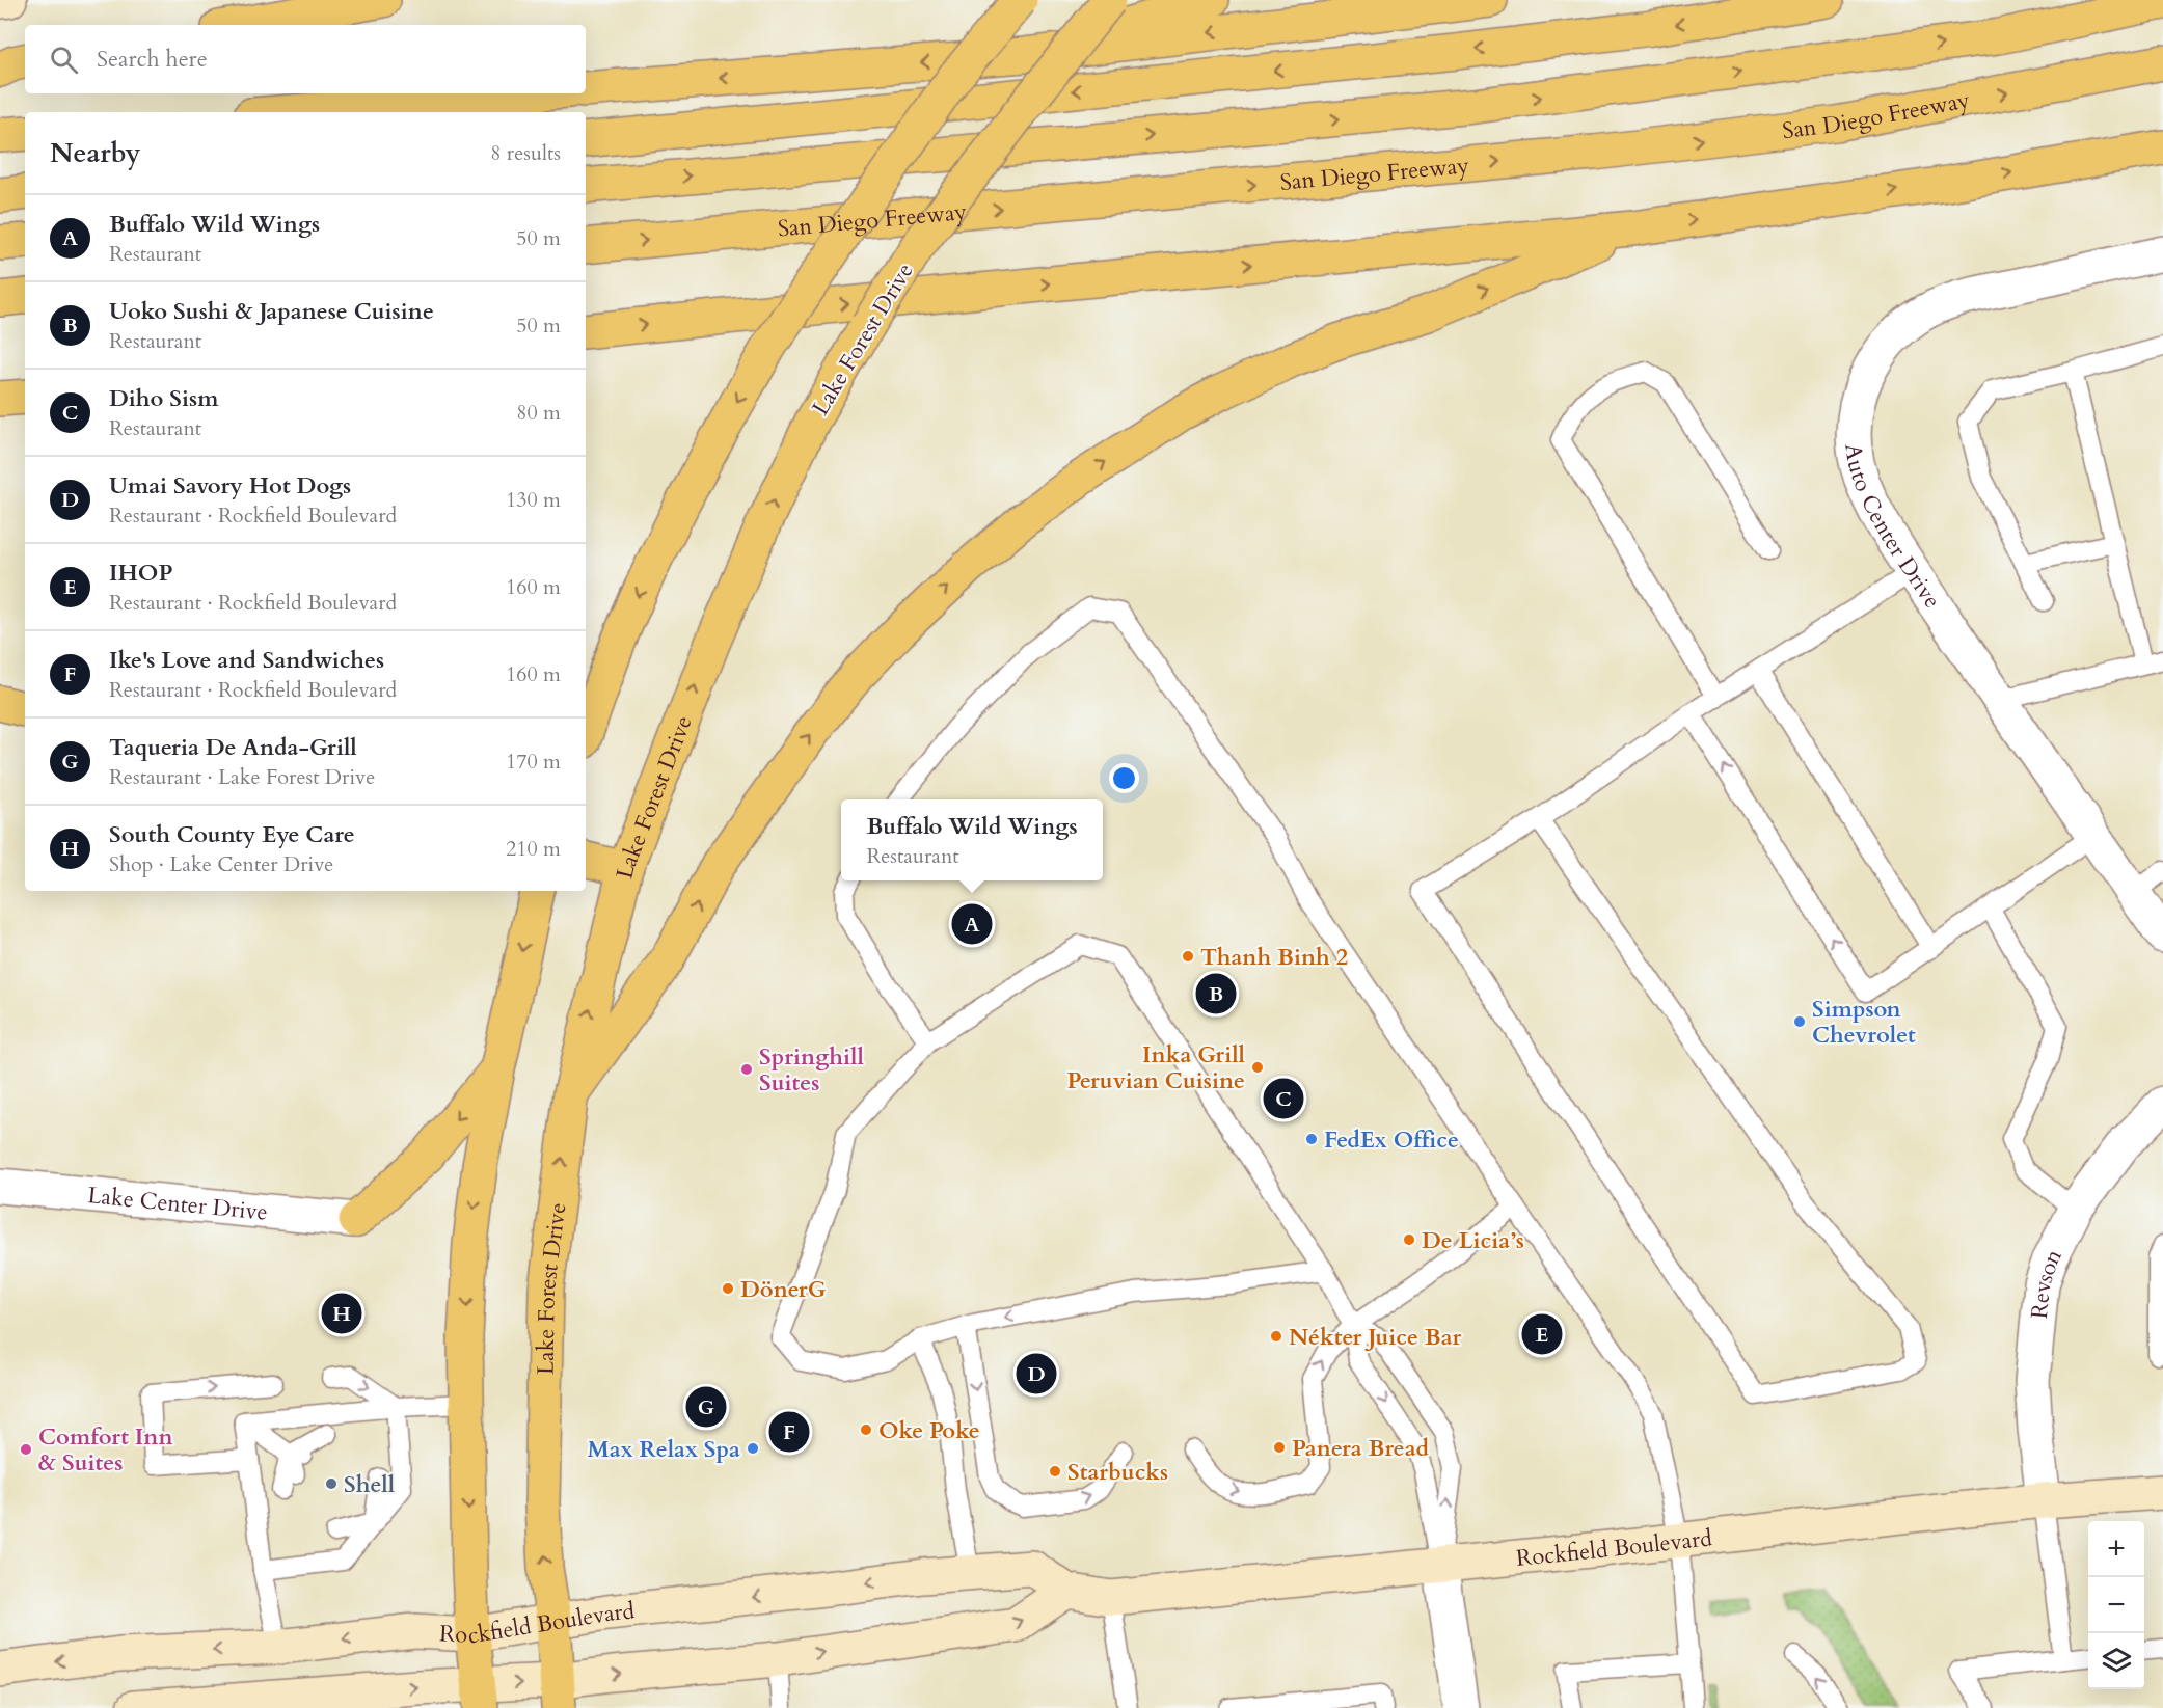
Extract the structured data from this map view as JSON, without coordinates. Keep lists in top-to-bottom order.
{
  "streets": {
    "main road": ["San Diego Freeway", "Lake Forest Drive", "Rockfield Boulevard"],
    "street": ["Auto Center Drive", "Lake Center Drive", "Revson"]
  },
  "crossings": [
    ["Lake Forest Drive", "Rockfield Boulevard"],
    ["Revson", "Rockfield Boulevard"]
  ],
  "places": [
    "Thanh Binh 2",
    "Simpson Chevrolet",
    "Inka Grill Peruvian Cuisine",
    "Springhill Suites",
    "FedEx Office",
    "De Licia’s",
    "DönerG",
    "Nékter Juice Bar",
    "Oke Poke",
    "Panera Bread",
    "Max Relax Spa",
    "Comfort Inn & Suites",
    "Starbucks",
    "Shell"
  ],
  "page": {
    "search": "Search here",
    "heading": ["Nearby", "8 results"],
    "list": [
      {
        "mark": "A",
        "name": "Buffalo Wild Wings",
        "note": "Restaurant",
        "value": "50 m"
      },
      {
        "mark": "B",
        "name": "Uoko Sushi & Japanese Cuisine",
        "note": "Restaurant",
        "value": "50 m"
      },
      {
        "mark": "C",
        "name": "Diho Sism",
        "note": "Restaurant",
        "value": "80 m"
      },
      {
        "mark": "D",
        "name": "Umai Savory Hot Dogs",
        "note": "Restaurant · Rockfield Boulevard",
        "value": "130 m"
      },
      {
        "mark": "E",
        "name": "IHOP",
        "note": "Restaurant · Rockfield Boulevard",
        "value": "160 m"
      },
      {
        "mark": "F",
        "name": "Ike's Love and Sandwiches",
        "note": "Restaurant · Rockfield Boulevard",
        "value": "160 m"
      },
      {
        "mark": "G",
        "name": "Taqueria De Anda-Grill",
        "note": "Restaurant · Lake Forest Drive",
        "value": "170 m"
      },
      {
        "mark": "H",
        "name": "South County Eye Care",
        "note": "Shop · Lake Center Drive",
        "value": "210 m"
      }
    ],
    "popup": ["Buffalo Wild Wings", "Restaurant"],
    "pins": [
      "A",
      "B",
      "C",
      "H",
      "E",
      "D",
      "G",
      "F"
    ],
    "map_buttons": ["+", "−"]
  }
}
